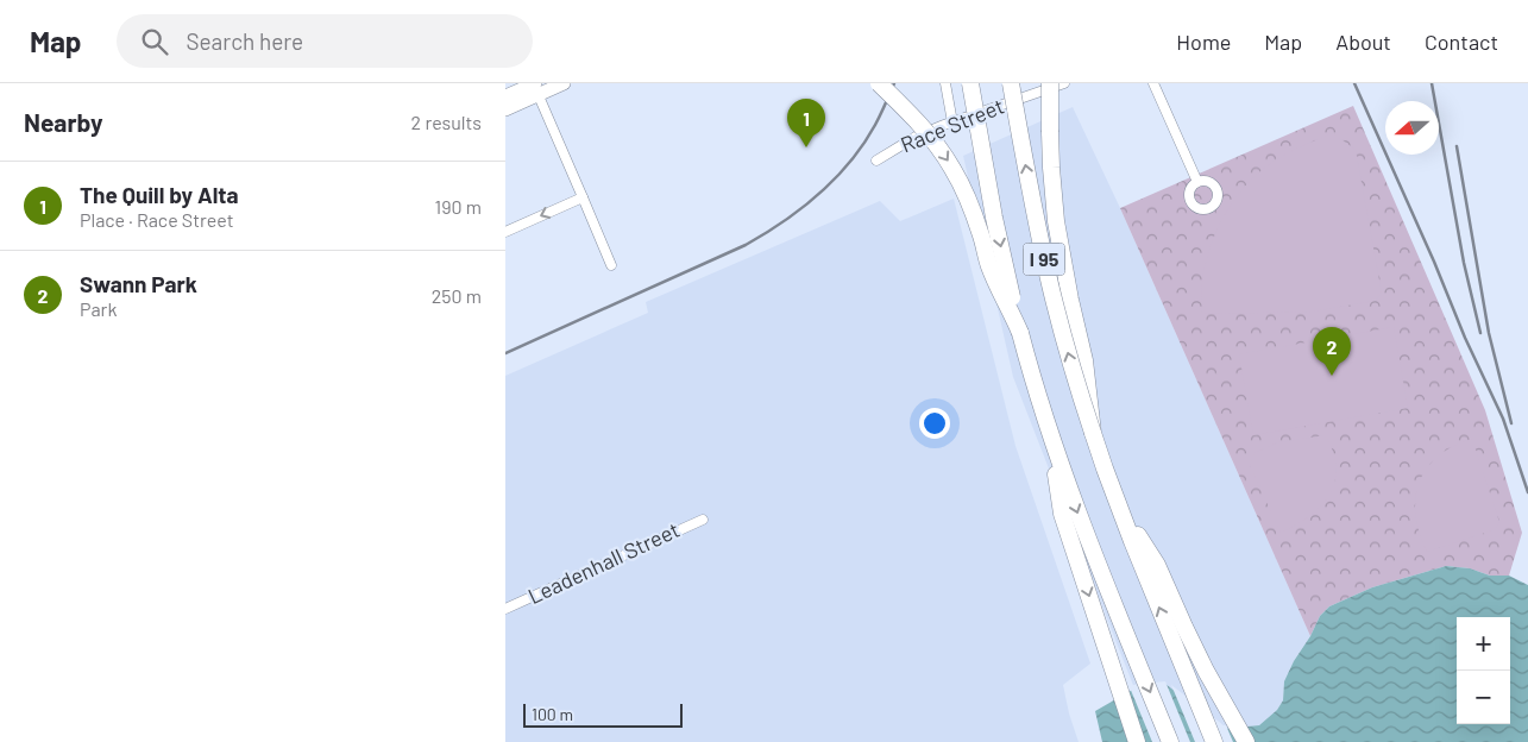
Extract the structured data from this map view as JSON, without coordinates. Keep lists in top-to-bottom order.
{
  "streets": {
    "highway": ["I 95"],
    "street": ["Race Street", "Leadenhall Street"]
  },
  "scale_bar": "100 m",
  "north": "left",
  "page": {
    "header": "Map",
    "search": "Search here",
    "nav": [
      "Home",
      "Map",
      "About",
      "Contact"
    ],
    "heading": ["Nearby", "2 results"],
    "pins": ["1", "2"],
    "list": [
      {
        "mark": "1",
        "name": "The Quill by Alta",
        "note": "Place · Race Street",
        "value": "190 m"
      },
      {
        "mark": "2",
        "name": "Swann Park",
        "note": "Park",
        "value": "250 m"
      }
    ],
    "map_buttons": ["+", "−"],
    "scale": "100 m"
  }
}
